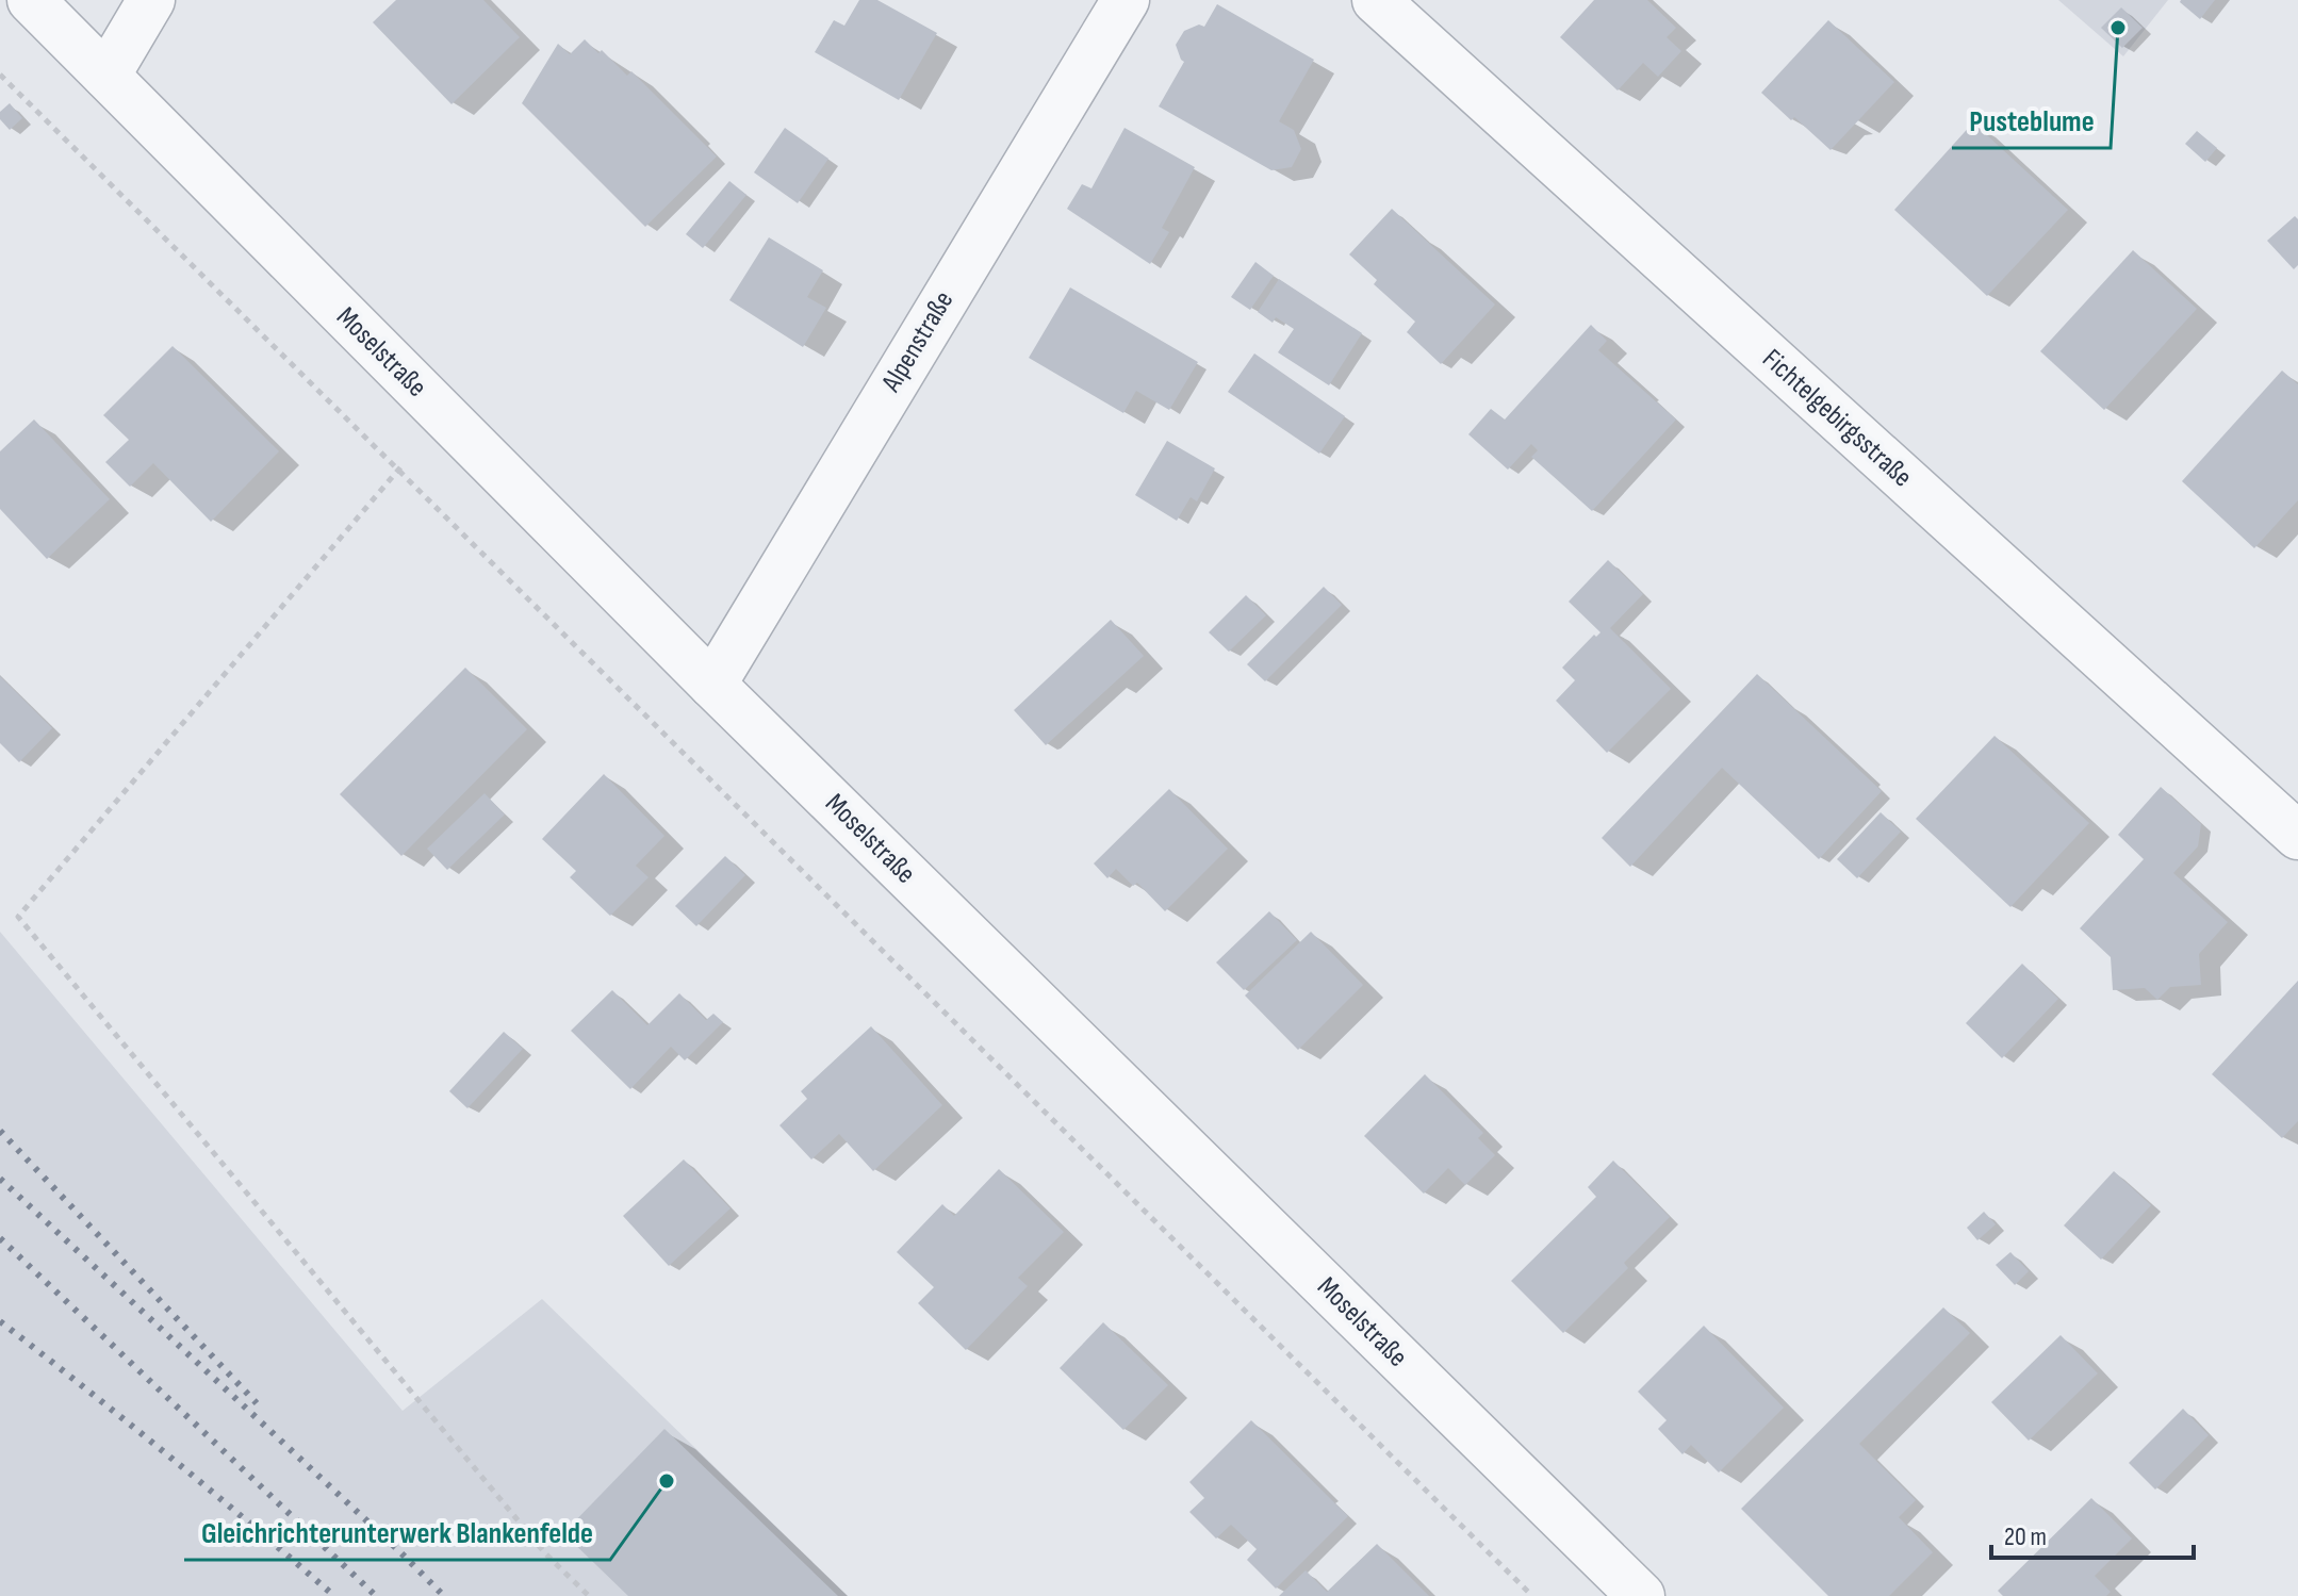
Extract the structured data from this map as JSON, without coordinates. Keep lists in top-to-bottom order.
{
  "streets": {
    "street": ["Alpenstraße", "Moselstraße", "Fichtelgebirgsstraße"]
  },
  "crossings": [
    ["Alpenstraße", "Moselstraße"]
  ],
  "places": ["Pusteblume", "Gleichrichterunterwerk Blankenfelde"],
  "scale_bar": "20 m"
}
